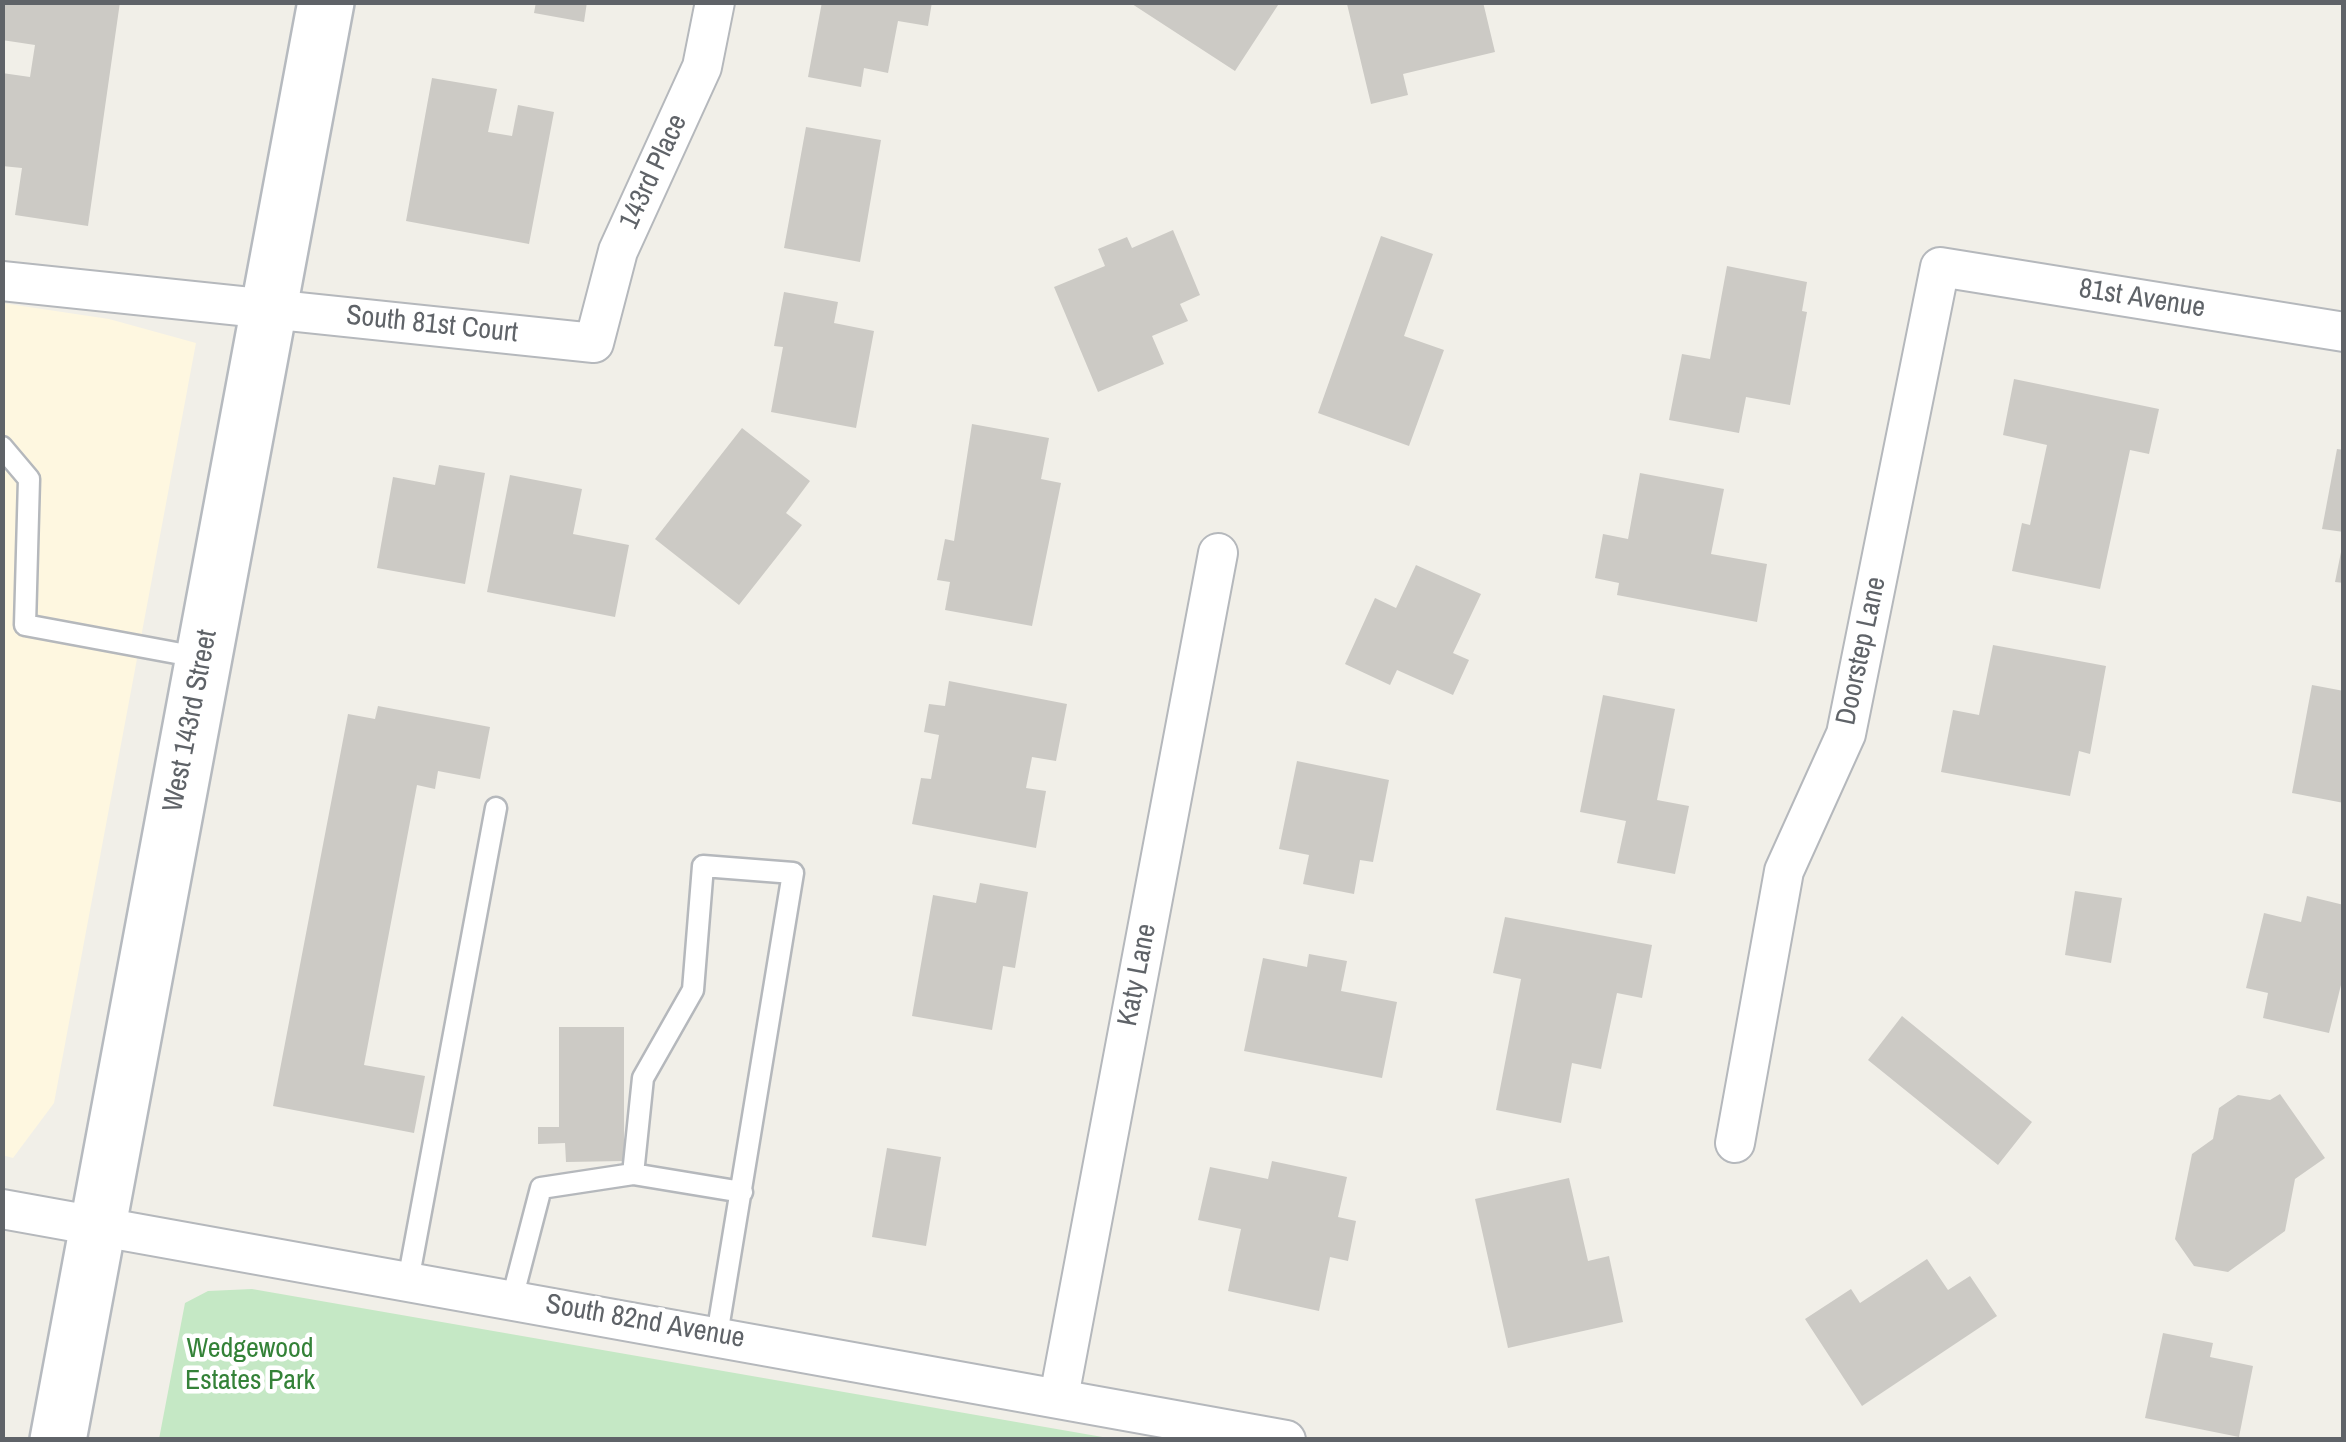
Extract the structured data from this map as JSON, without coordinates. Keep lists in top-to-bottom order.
{
  "streets": {
    "main road": ["West 143rd Street"],
    "street": [
      "143rd Place",
      "81st Avenue",
      "South 81st Court",
      "Doorstep Lane",
      "Katy Lane",
      "South 82nd Avenue"
    ]
  },
  "crossings": [
    ["143rd Place", "South 81st Court"],
    ["81st Avenue", "Doorstep Lane"],
    ["South 81st Court", "West 143rd Street"],
    ["West 143rd Street", "South 82nd Avenue"],
    ["Katy Lane", "South 82nd Avenue"]
  ],
  "parks": ["Wedgewood Estates Park"]
}
